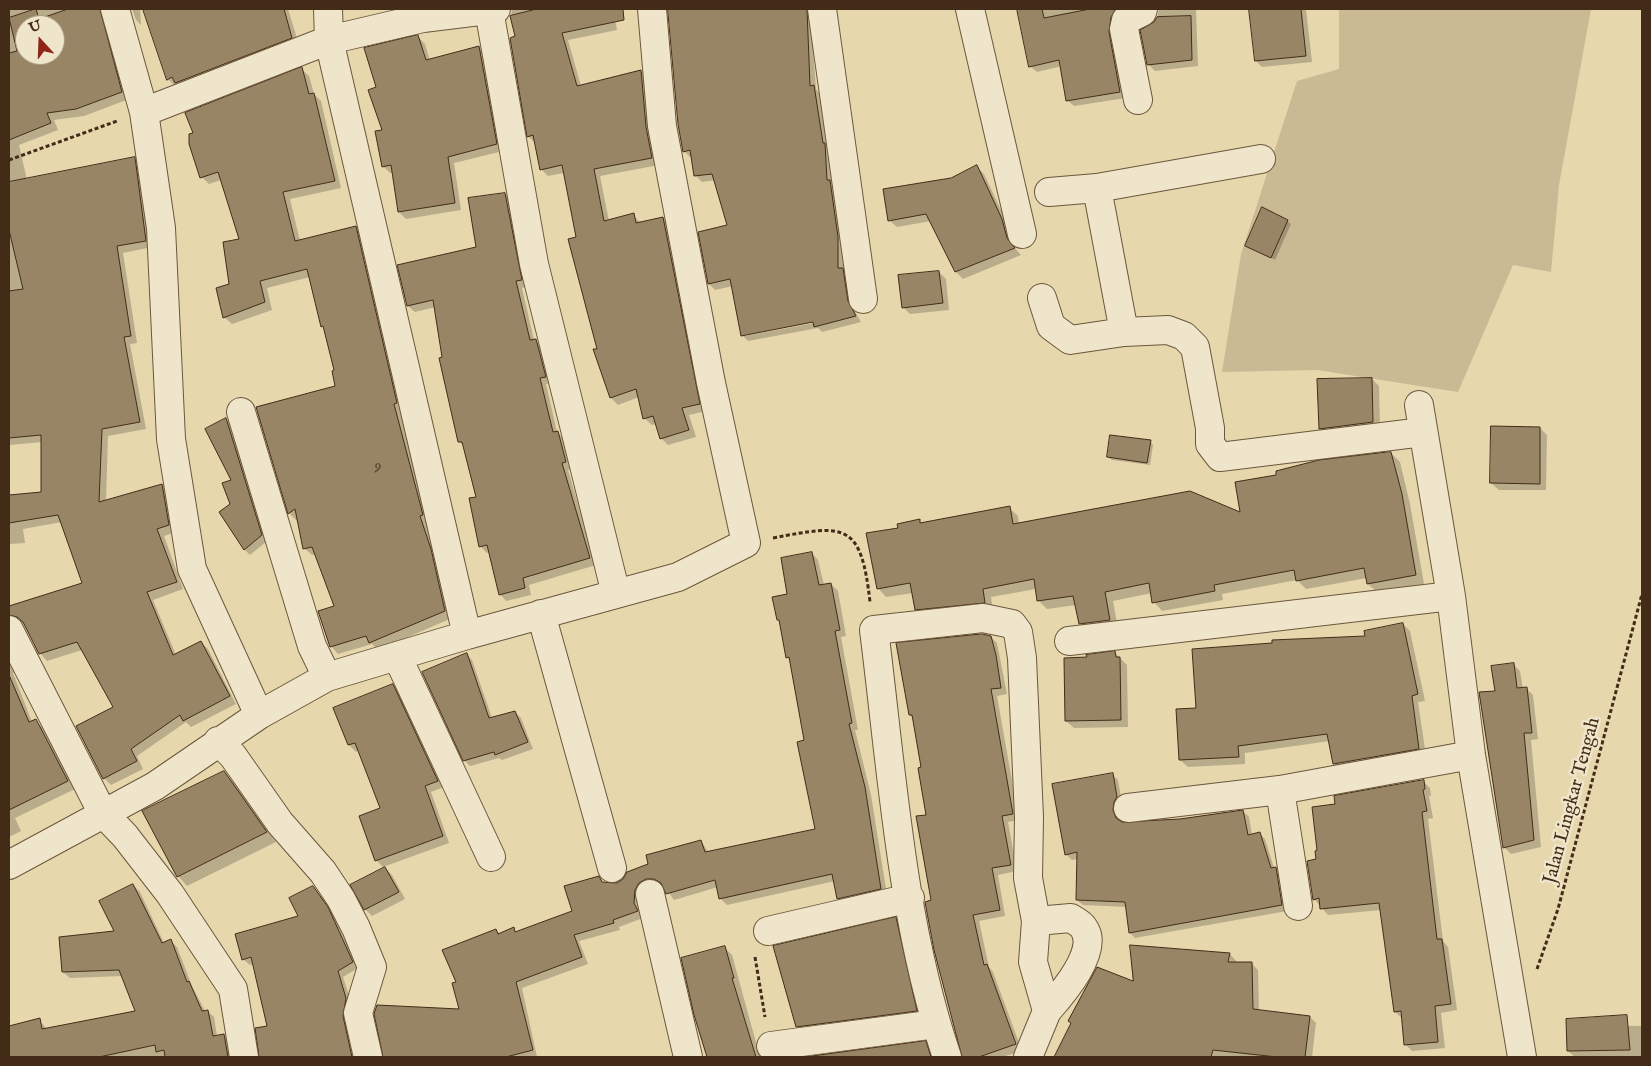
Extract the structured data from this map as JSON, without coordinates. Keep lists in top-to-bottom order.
{
  "streets": {
    "path": ["Jalan Lingkar Tengah"]
  },
  "house_numbers": ["9"],
  "north": "top"
}
